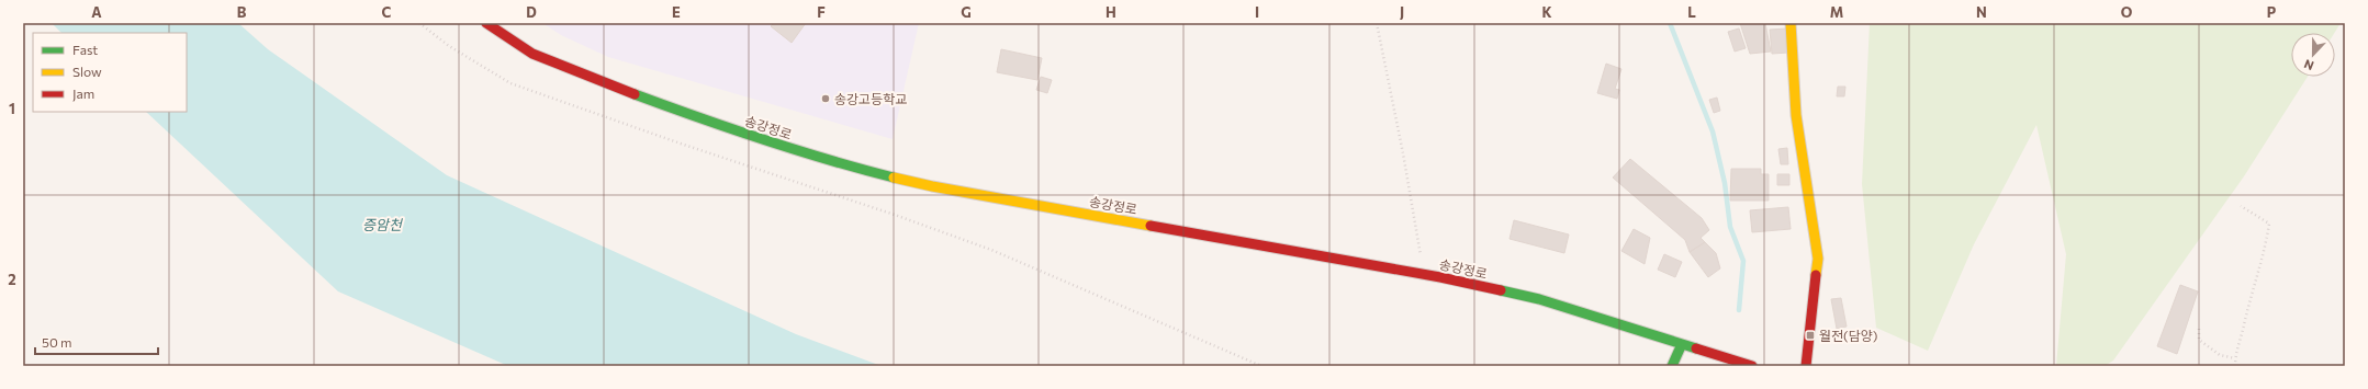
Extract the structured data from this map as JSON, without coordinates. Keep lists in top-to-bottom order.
{
  "streets": {
    "main road": ["송강정로"]
  },
  "water": ["증암천"],
  "places": {
    "other": ["송강고등학교"],
    "transit": ["월전(담양)"]
  },
  "legend": ["Fast", "Slow", "Jam"],
  "scale_bar": "50 m",
  "north": "bottom",
  "grid": {
    "columns": [
      "A",
      "B",
      "C",
      "D",
      "E",
      "F",
      "G",
      "H",
      "I",
      "J",
      "K",
      "L",
      "M",
      "N",
      "O",
      "P"
    ],
    "rows": ["1", "2"]
  }
}
